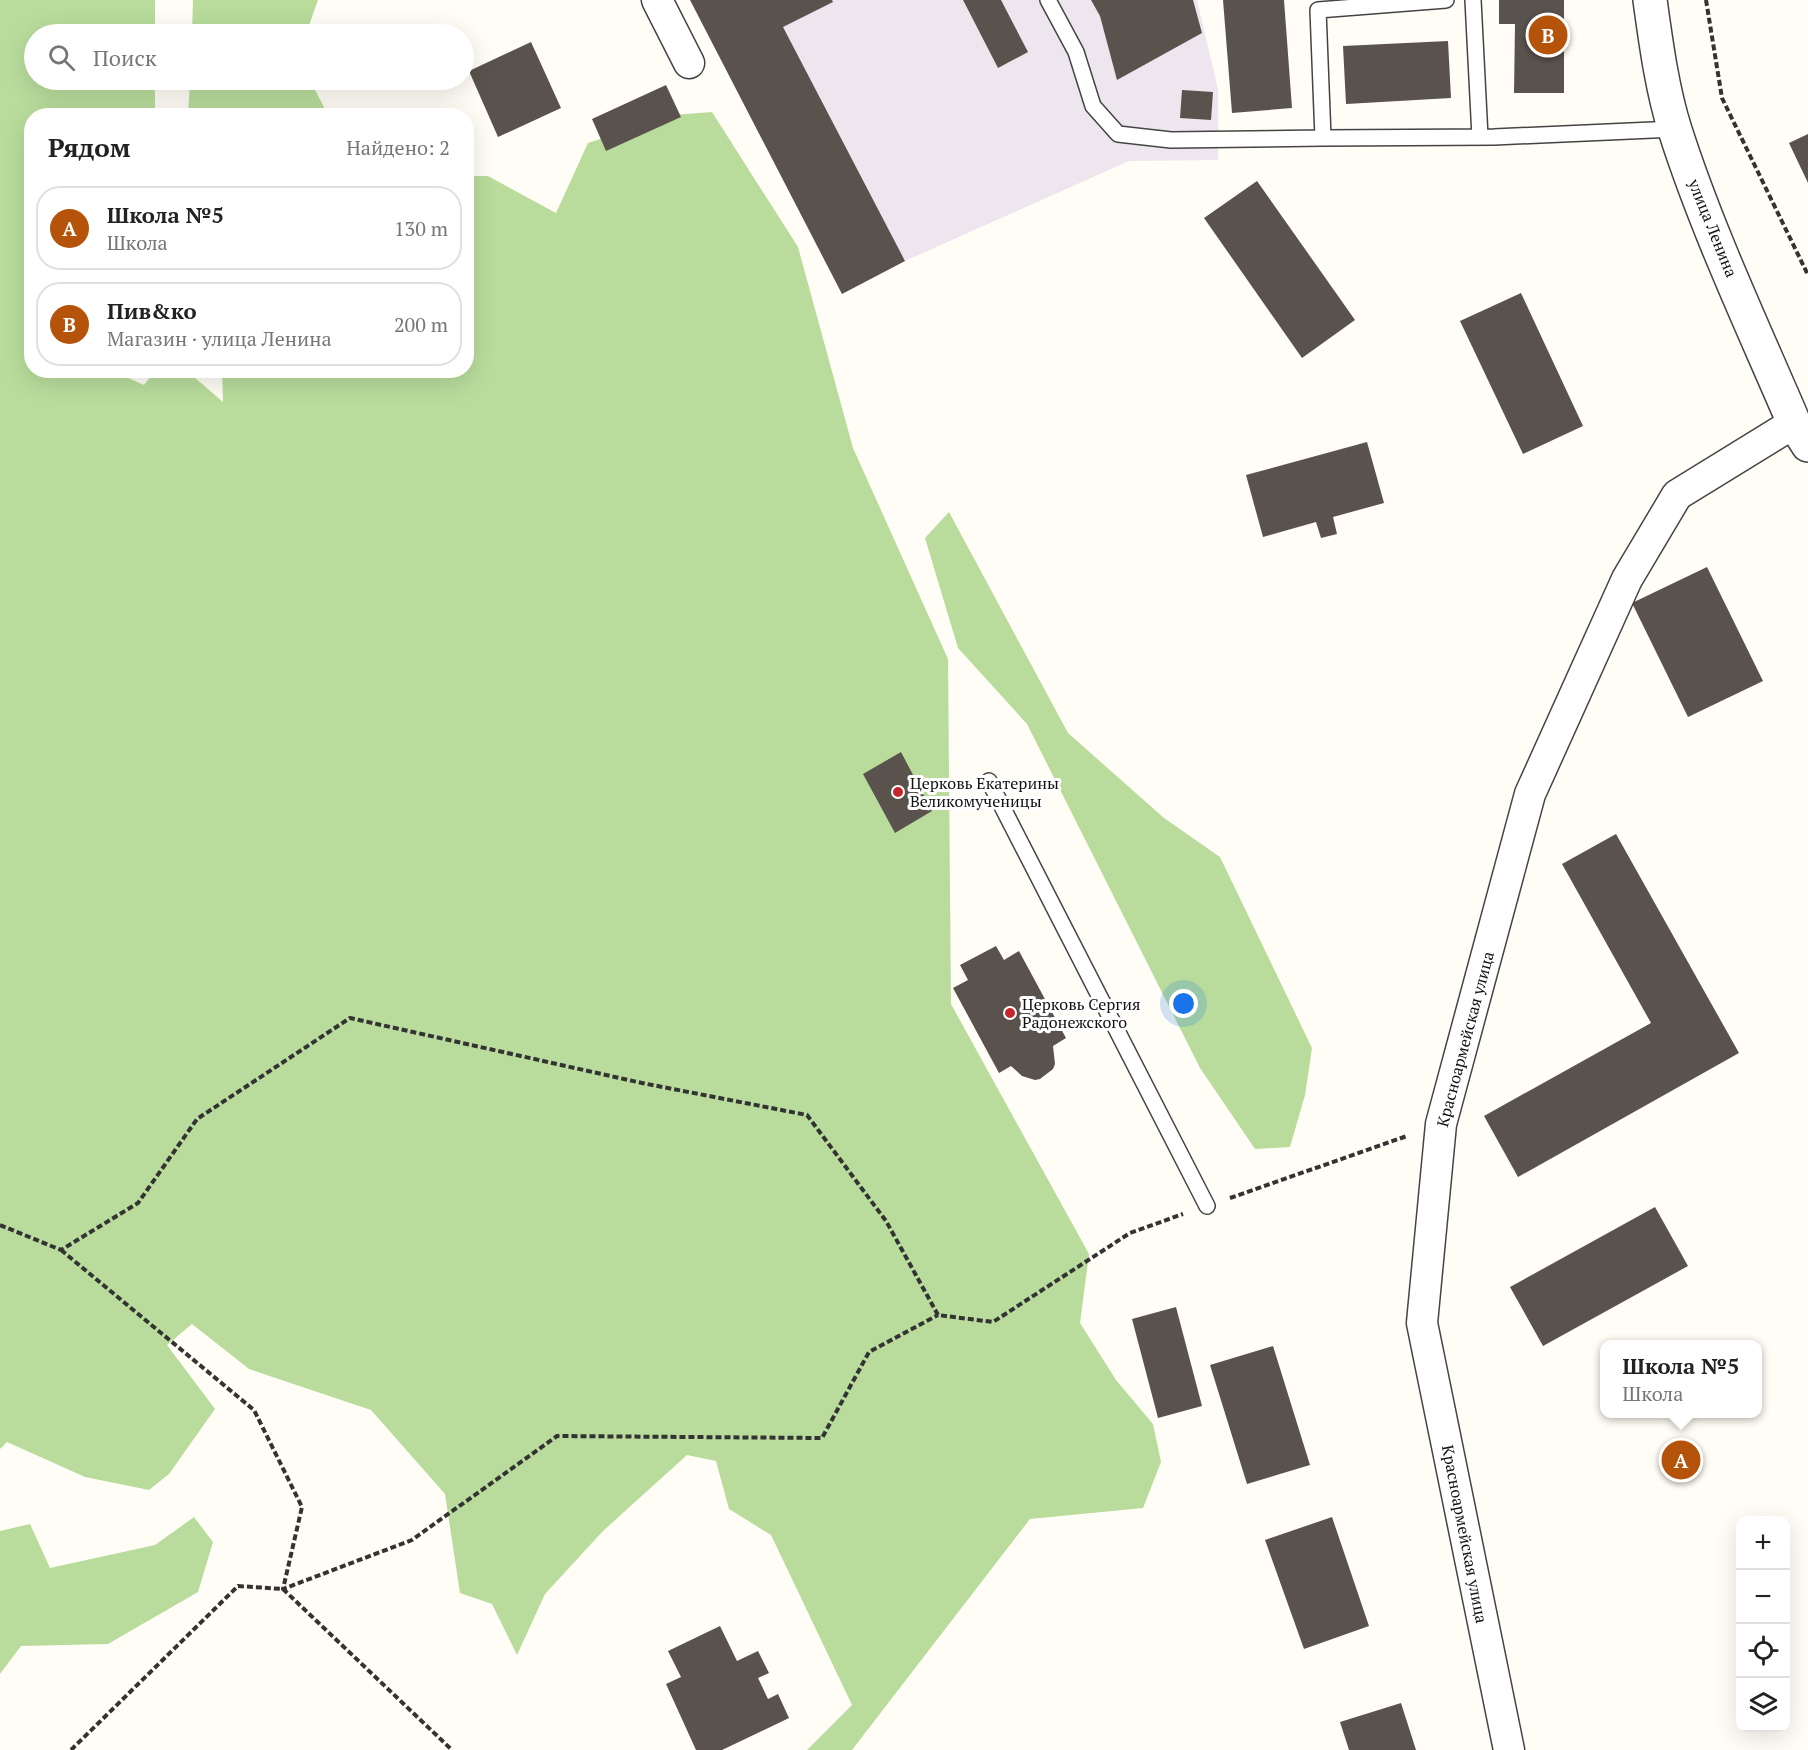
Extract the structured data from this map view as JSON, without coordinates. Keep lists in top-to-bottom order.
{
  "streets": {
    "street": ["улица Ленина", "Красноармейская улица"]
  },
  "crossings": [
    ["улица Ленина", "Красноармейская улица"]
  ],
  "places": ["Церковь Екатерины Великомученицы", "Церковь Сергия Радонежского"],
  "page": {
    "pins": ["B", "A"],
    "search": "Поиск",
    "heading": ["Рядом", "Найдено: 2"],
    "list": [
      {
        "mark": "A",
        "name": "Школа №5",
        "note": "Школа",
        "value": "130 m"
      },
      {
        "mark": "B",
        "name": "Пив&ко",
        "note": "Магазин · улица Ленина",
        "value": "200 m"
      }
    ],
    "popup": ["Школа №5", "Школа"],
    "map_buttons": ["+", "−"]
  }
}
